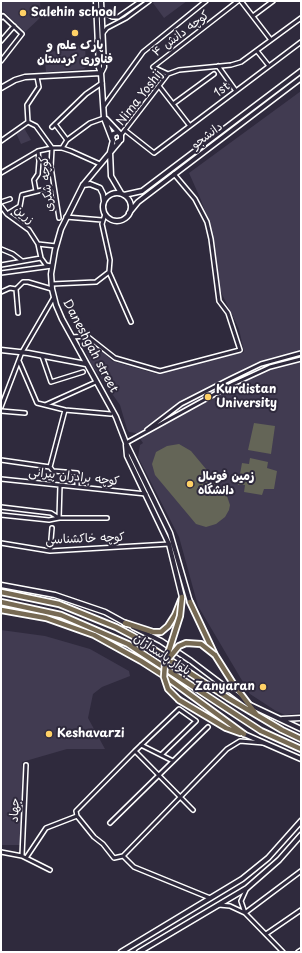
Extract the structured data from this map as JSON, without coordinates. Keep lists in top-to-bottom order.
{
  "streets": {
    "main road": ["بلوار پاسداران"],
    "street": [
      "کوچه دانش ۴",
      "1st",
      "Nima Yoshij",
      "دانشجو",
      "کوچه شکری",
      "زرین",
      "Daneshgah street",
      "کوچه برادران پیرانی",
      "کوچه خاکشناسی",
      "جهاد"
    ]
  },
  "crossings": [
    ["کوچه دانش ۴", "Nima Yoshij"],
    ["1st", "Nima Yoshij"],
    ["Nima Yoshij", "Daneshgah street"],
    ["Daneshgah street", "کوچه برادران پیرانی"],
    ["Daneshgah street", "کوچه خاکشناسی"]
  ],
  "places": [
    "Salehin school",
    "پارک علم و فناوری کردستان",
    "Kurdistan University",
    "زمین فوتبال دانشگاه",
    "Zanyaran",
    "Keshavarzi"
  ]
}
